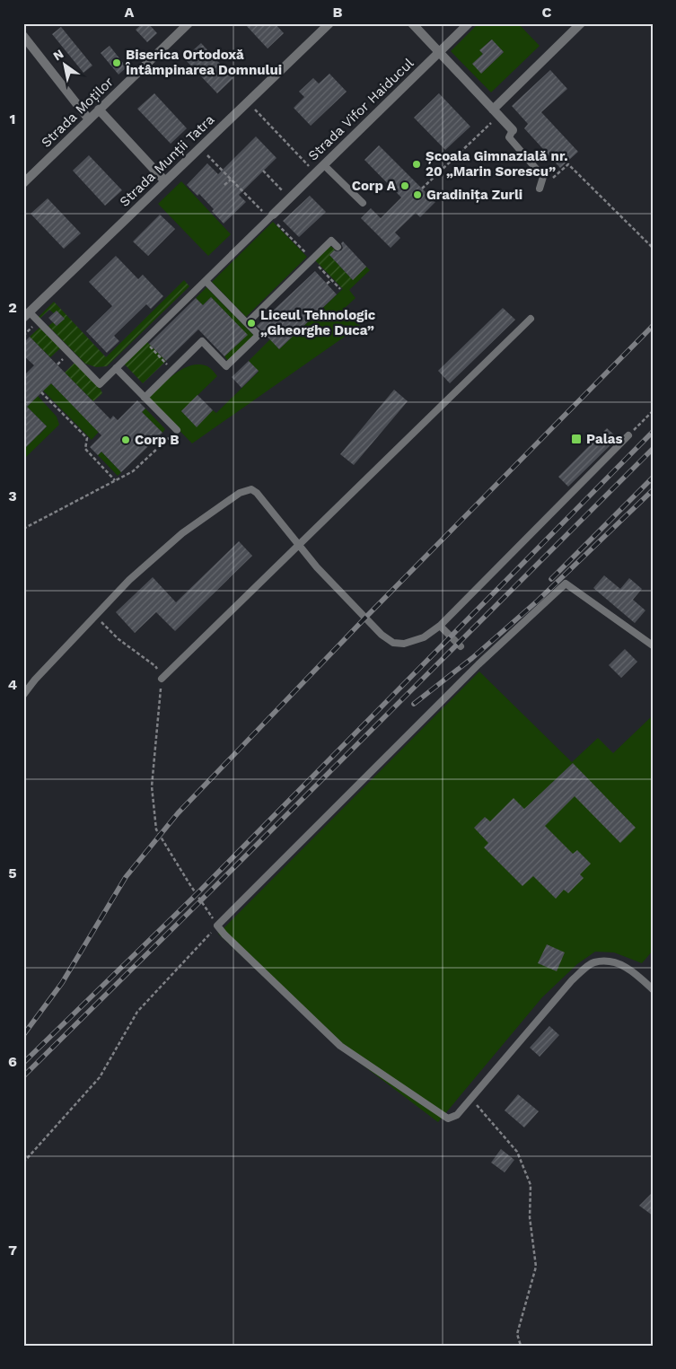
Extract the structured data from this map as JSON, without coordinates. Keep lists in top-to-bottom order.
{
  "streets": {
    "street": ["Strada Vifor Haiducul", "Strada Moților", "Strada Munții Tatra"]
  },
  "places": {
    "other": [
      "Biserica Ortodoxă Întâmpinarea Domnului",
      "Școala Gimnazială nr. 20 „Marin Sorescu”",
      "Corp A",
      "Gradinița Zurli",
      "Liceul Tehnologic „Gheorghe Duca”",
      "Corp B"
    ],
    "transit": ["Palas"]
  },
  "north": "top left",
  "grid": {
    "columns": ["A", "B", "C"],
    "rows": [
      "1",
      "2",
      "3",
      "4",
      "5",
      "6",
      "7"
    ]
  }
}
